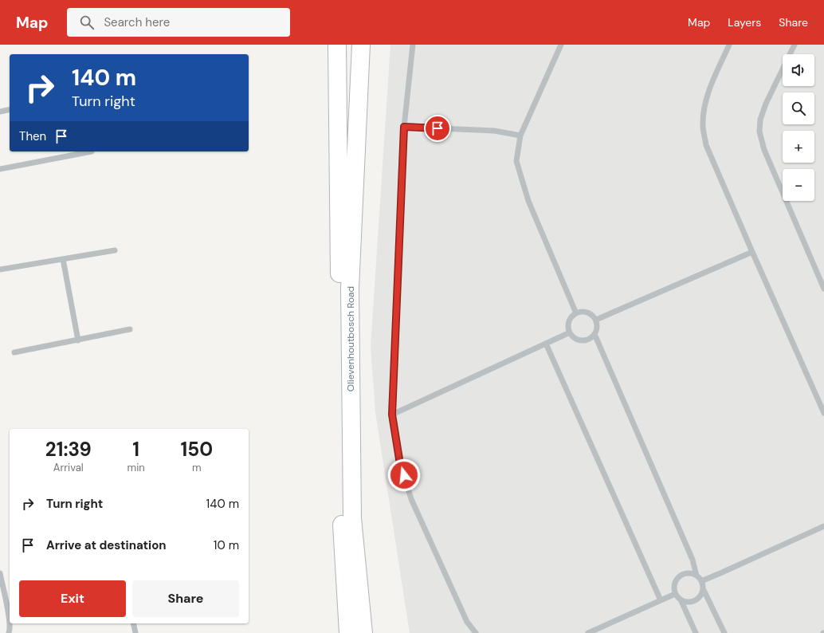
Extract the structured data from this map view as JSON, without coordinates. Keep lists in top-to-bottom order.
{
  "streets": {
    "main road": ["Olievenhoutbosch Road"]
  },
  "page": {
    "header": "Map",
    "search": "Search here",
    "nav": ["Map", "Layers", "Share"],
    "map_buttons": ["+", "−"],
    "turn": ["140 m", "Turn right"],
    "then": "Then",
    "eta": [
      "21:39",
      "Arrival",
      "1",
      "min",
      "150",
      "m"
    ],
    "list": [
      {
        "name": "Turn right",
        "value": "140 m"
      },
      {
        "name": "Arrive at destination",
        "value": "10 m"
      }
    ],
    "buttons": ["Exit", "Share"]
  }
}
